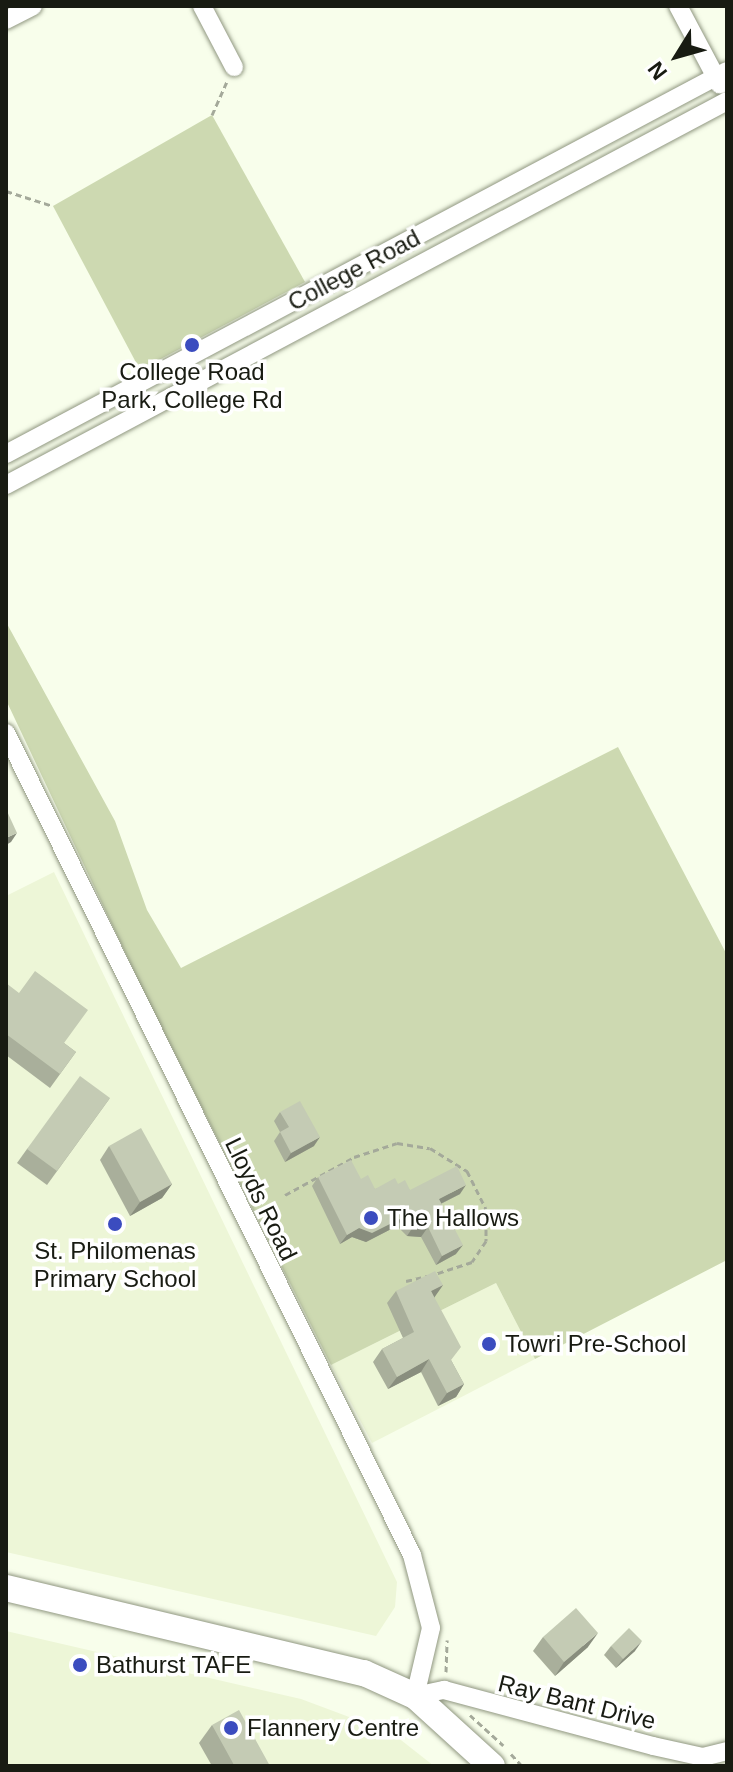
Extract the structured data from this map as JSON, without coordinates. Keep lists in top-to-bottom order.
{
  "streets": {
    "street": ["College Road", "Lloyds Road", "Ray Bant Drive"]
  },
  "crossings": [
    ["Lloyds Road", "Ray Bant Drive"]
  ],
  "places": [
    "College Road Park, College Rd",
    "The Hallows",
    "St. Philomenas Primary School",
    "Towri Pre-School",
    "Bathurst TAFE",
    "Flannery Centre"
  ],
  "north": "bottom left"
}
